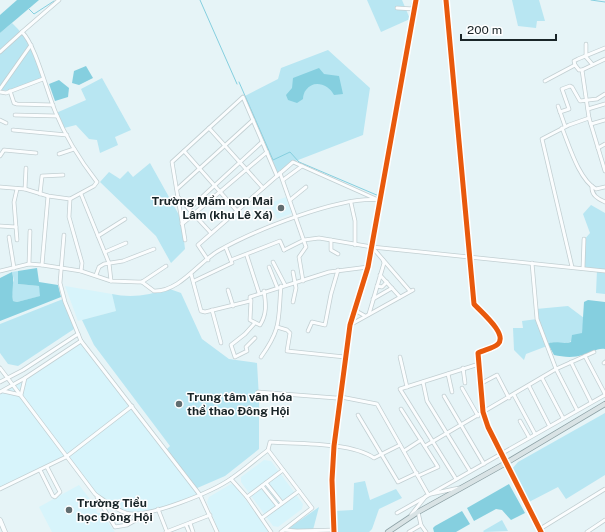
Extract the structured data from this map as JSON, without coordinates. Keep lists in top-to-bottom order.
{
  "places": ["Trường Mầm non Mai Lâm (khu Lê Xá)", "Trung tâm văn hóa thể thao Đông Hội", "Trường Tiểu học Đông Hội"],
  "scale_bar": "200 m"
}
